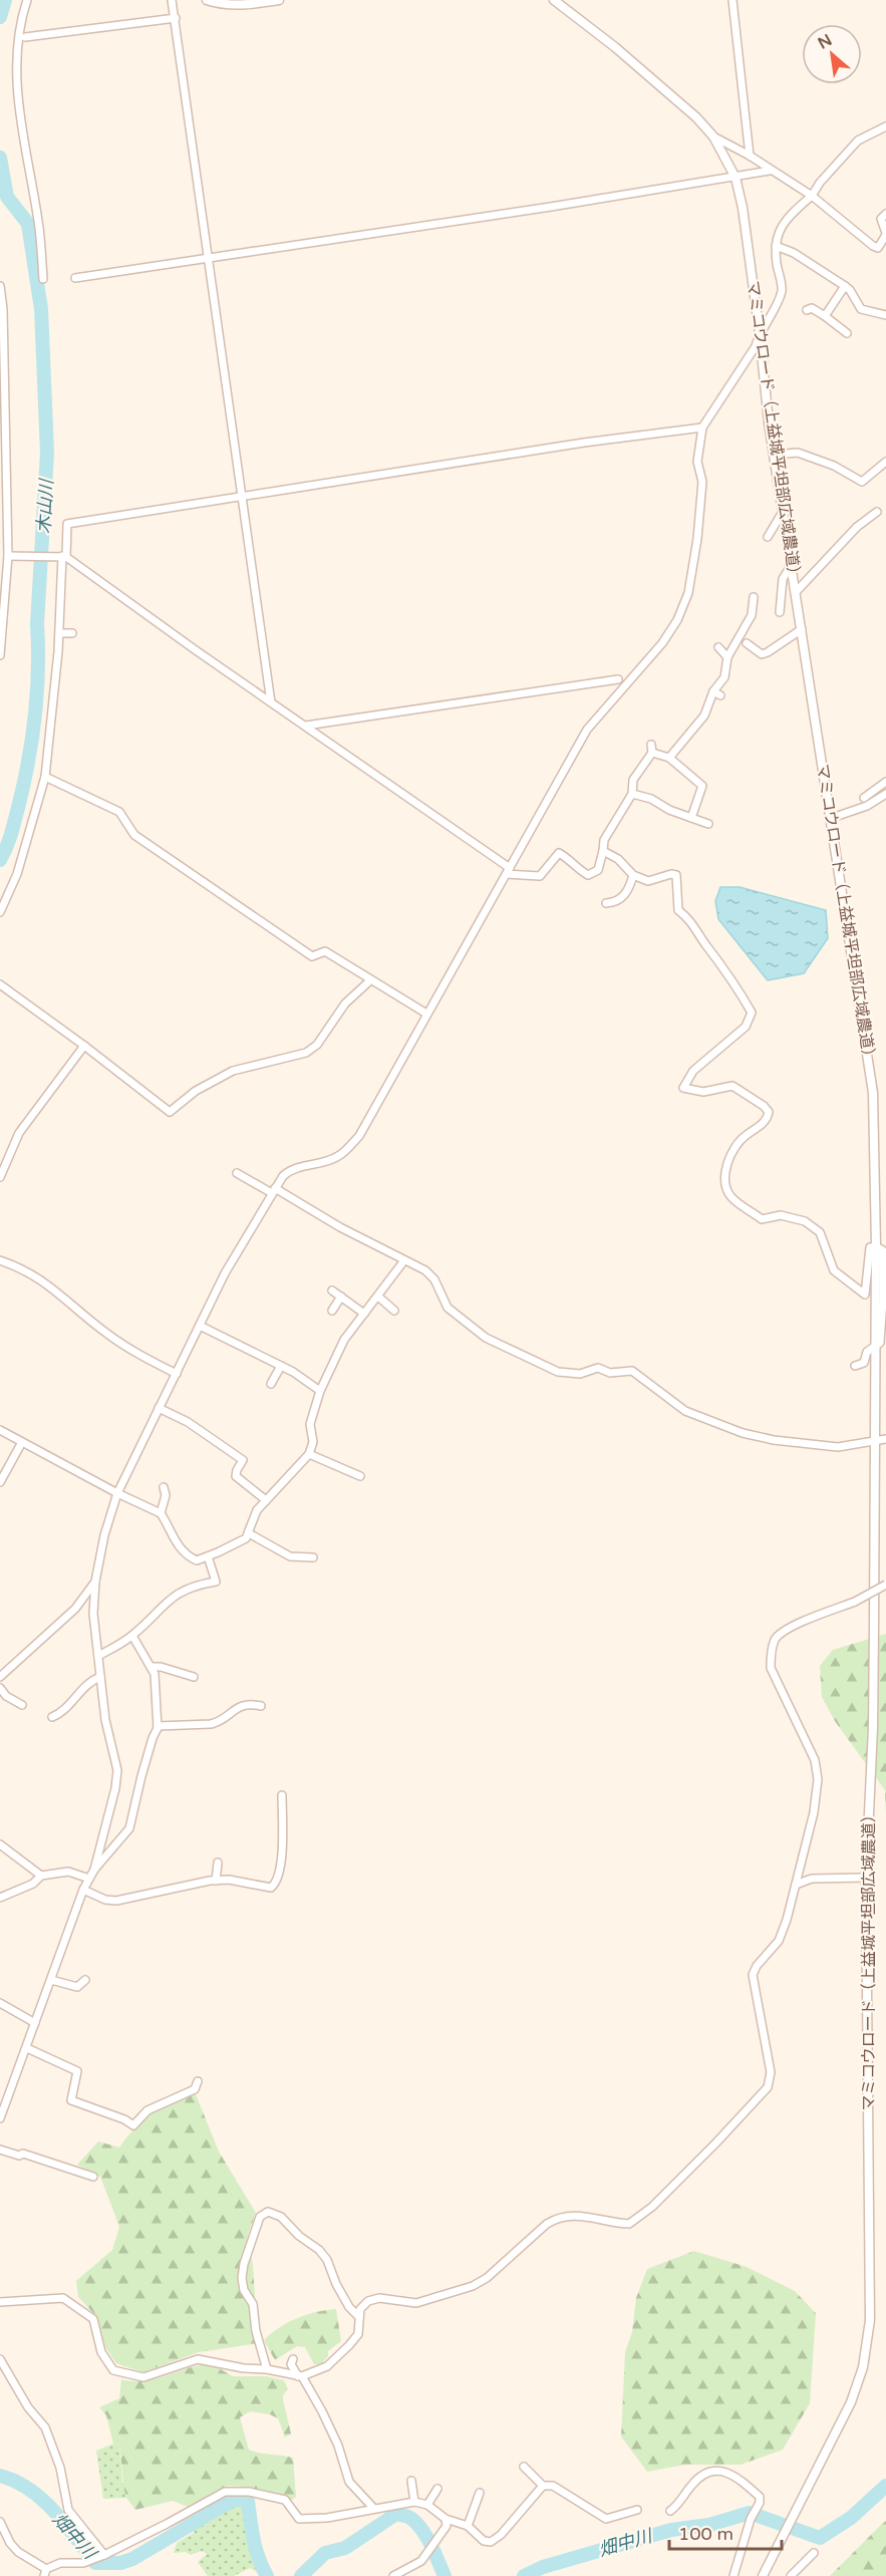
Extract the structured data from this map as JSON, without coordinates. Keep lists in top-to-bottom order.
{
  "streets": {
    "street": ["マミコウロード（上益城平坦部広域農道）"]
  },
  "water": ["木山川", "畑中川"],
  "scale_bar": "100 m",
  "north": "top left"
}
